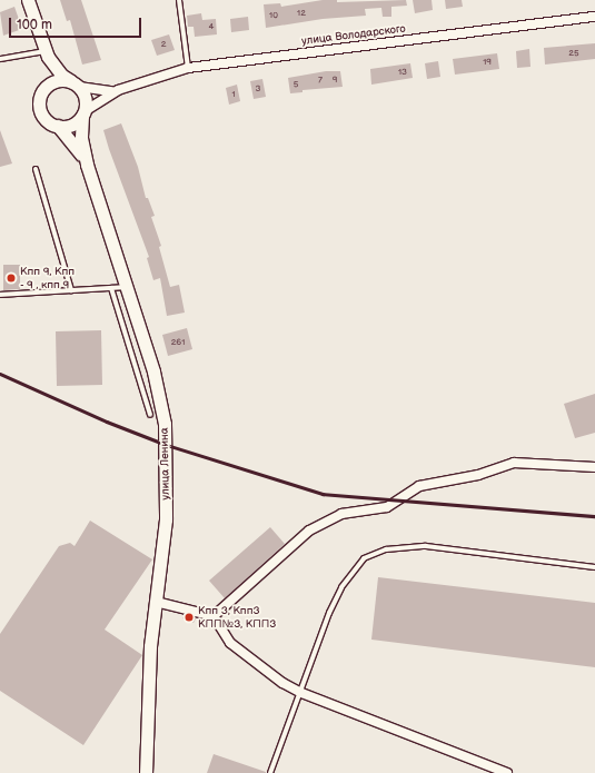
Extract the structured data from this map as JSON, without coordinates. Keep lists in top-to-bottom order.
{
  "streets": {
    "street": ["улица Володарского", "улица Ленина"]
  },
  "places": ["Кпп 9, Кпп - 9 , кпп 9", "Кпп 3, Кпп3 КПП№3, КПП3"],
  "house_numbers": [
    "12",
    "10",
    "4",
    "2",
    "25",
    "19",
    "13",
    "7",
    "9",
    "5",
    "3",
    "1",
    "261"
  ],
  "scale_bar": "100 m"
}
